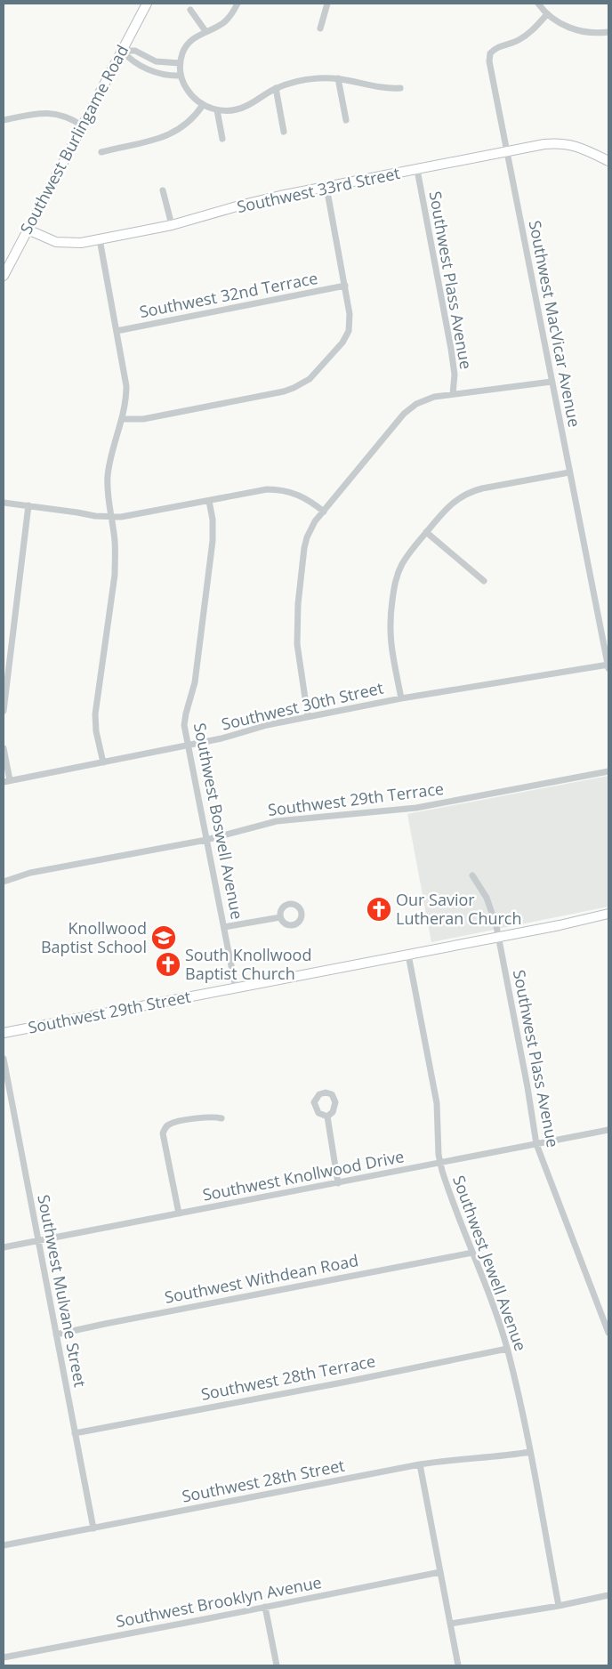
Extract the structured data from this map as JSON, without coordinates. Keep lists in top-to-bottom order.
{
  "streets": {
    "main road": ["Southwest Burlingame Road", "Southwest 33rd Street", "Southwest 29th Street"],
    "street": [
      "Southwest Plass Avenue",
      "Southwest 32nd Terrace",
      "Southwest MacVicar Avenue",
      "Southwest 30th Street",
      "Southwest 29th Terrace",
      "Southwest Boswell Avenue",
      "Southwest Knollwood Drive",
      "Southwest Jewell Avenue",
      "Southwest Withdean Road",
      "Southwest Mulvane Street",
      "Southwest 28th Terrace",
      "Southwest 28th Street",
      "Southwest Brooklyn Avenue"
    ]
  },
  "crossings": [
    ["Southwest Burlingame Road", "Southwest 33rd Street"],
    ["Southwest 33rd Street", "Southwest Plass Avenue"],
    ["Southwest 33rd Street", "Southwest MacVicar Avenue"],
    ["Southwest Plass Avenue", "Southwest 29th Street"],
    ["Southwest Plass Avenue", "Southwest Knollwood Drive"],
    ["Southwest MacVicar Avenue", "Southwest 30th Street"],
    ["Southwest 30th Street", "Southwest Boswell Avenue"],
    ["Southwest 29th Terrace", "Southwest Boswell Avenue"],
    ["Southwest Boswell Avenue", "Southwest 29th Street"],
    ["Southwest 29th Street", "Southwest Jewell Avenue"],
    ["Southwest Knollwood Drive", "Southwest Jewell Avenue"],
    ["Southwest Knollwood Drive", "Southwest Mulvane Street"],
    ["Southwest Jewell Avenue", "Southwest Withdean Road"],
    ["Southwest Jewell Avenue", "Southwest 28th Terrace"],
    ["Southwest Jewell Avenue", "Southwest 28th Street"],
    ["Southwest Withdean Road", "Southwest Mulvane Street"],
    ["Southwest Mulvane Street", "Southwest 28th Terrace"],
    ["Southwest Mulvane Street", "Southwest 28th Street"]
  ],
  "places": {
    "church": ["Our Savior Lutheran Church", "South Knollwood Baptist Church"],
    "school or university": ["Knollwood Baptist School"]
  }
}
